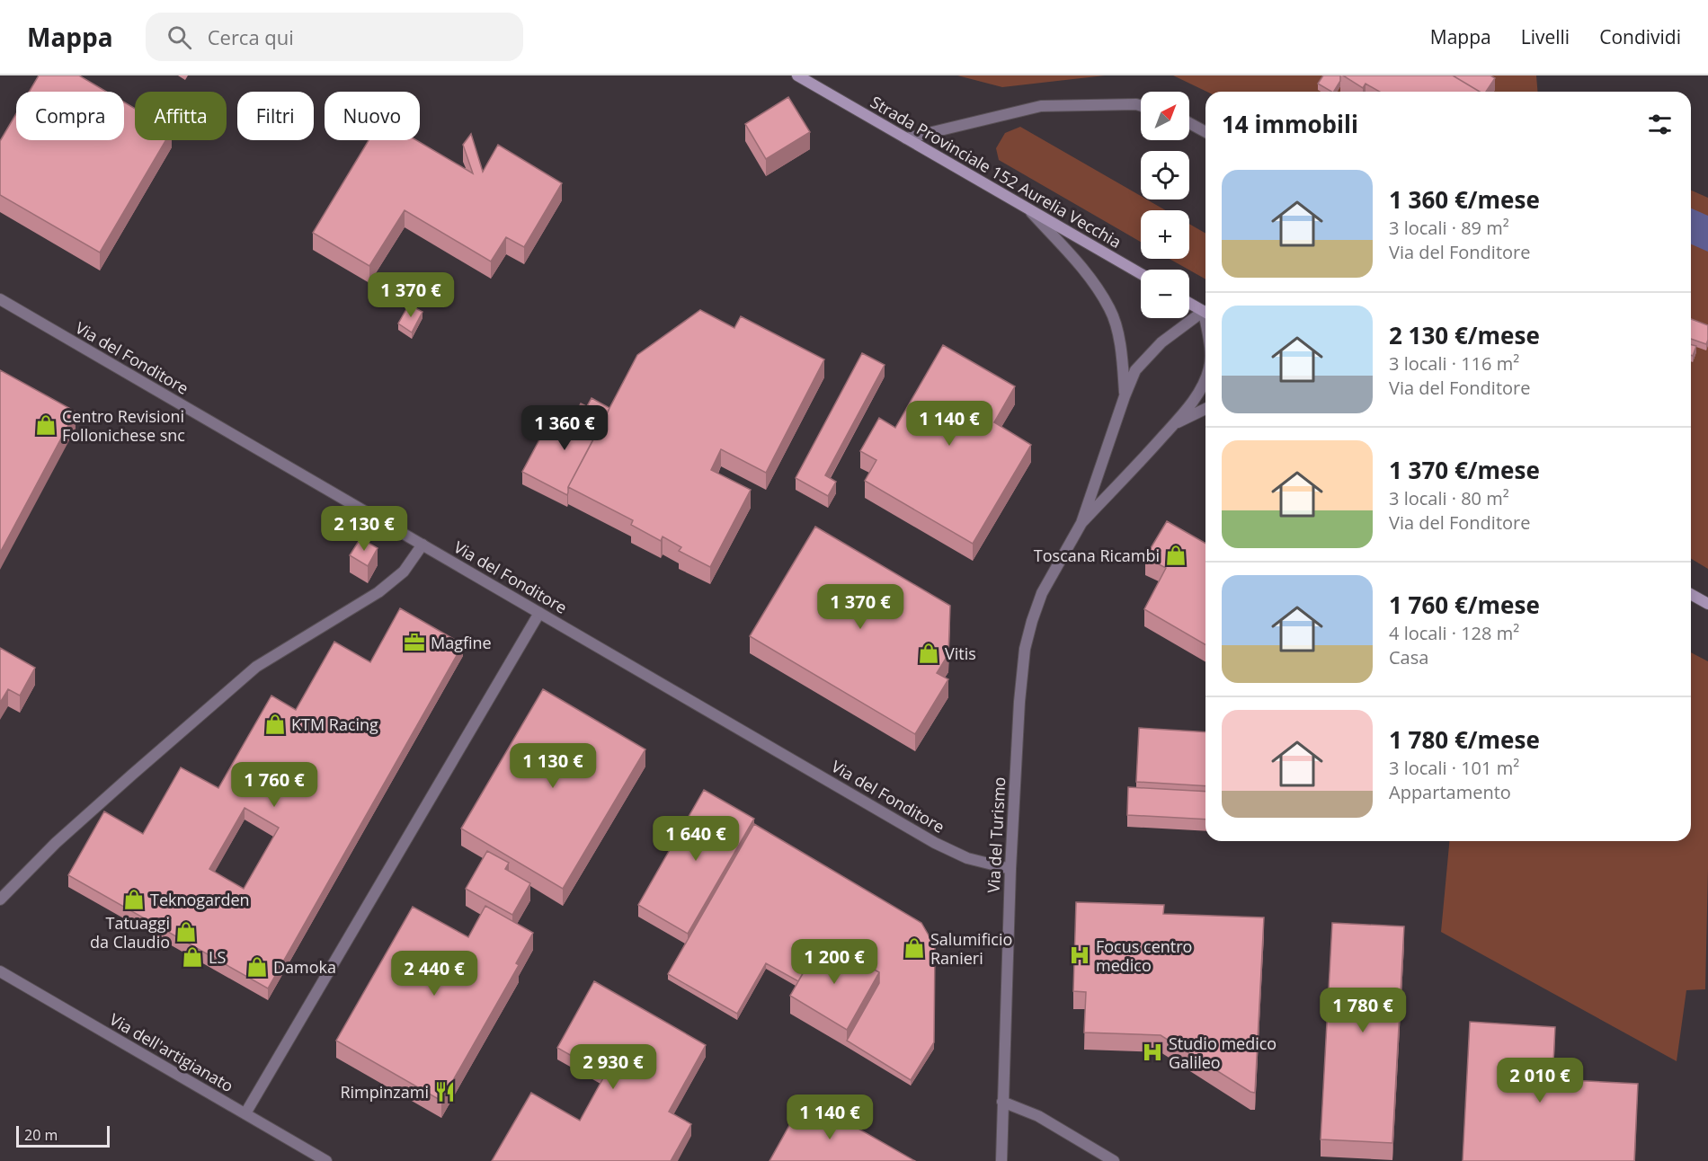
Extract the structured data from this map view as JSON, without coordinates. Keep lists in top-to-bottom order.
{
  "streets": {
    "main road": ["Strada Provinciale 152 Aurelia Vecchia"],
    "street": ["Via del Fonditore", "Via del Turismo", "Via dell'artigianato"]
  },
  "crossings": [
    ["Strada Provinciale 152 Aurelia Vecchia", "Via del Turismo"],
    ["Via del Fonditore", "Via del Turismo"]
  ],
  "places": {
    "shop": [
      "Centro Revisioni Follonichese snc",
      "Toscana Ricambi",
      "Vitis",
      "KTM Racing",
      "Teknogarden",
      "Tatuaggi da Claudio",
      "Salumificio Ranieri",
      "LS",
      "Damoka"
    ],
    "office": ["Magfine"],
    "hospital": ["Focus centro medico", "Studio medico Galileo"],
    "restaurant": ["Rimpinzami"]
  },
  "scale_bar": "20 m",
  "north": "top right",
  "page": {
    "header": "Mappa",
    "search": "Cerca qui",
    "nav": ["Mappa", "Livelli", "Condividi"],
    "map_buttons": ["+", "−"],
    "chip": [
      "Compra",
      "Affitta",
      "Filtri",
      "Nuovo"
    ],
    "heading": "14 immobili",
    "list": [
      {
        "name": "1 360 €/mese",
        "note": "3 locali · 89 m² · Via del Fonditore"
      },
      {
        "name": "2 130 €/mese",
        "note": "3 locali · 116 m² · Via del Fonditore"
      },
      {
        "name": "1 370 €/mese",
        "note": "3 locali · 80 m² · Via del Fonditore"
      },
      {
        "name": "1 760 €/mese",
        "note": "4 locali · 128 m² · Casa"
      },
      {
        "name": "1 780 €/mese",
        "note": "3 locali · 101 m² · Appartamento"
      }
    ],
    "price": [
      "1 370 €",
      "1 140 €",
      "1 360 €",
      "2 130 €",
      "1 370 €",
      "1 130 €",
      "1 760 €",
      "1 640 €",
      "1 200 €",
      "2 440 €",
      "1 780 €",
      "2 930 €",
      "2 010 €",
      "1 140 €"
    ],
    "scale": "20 m"
  }
}
